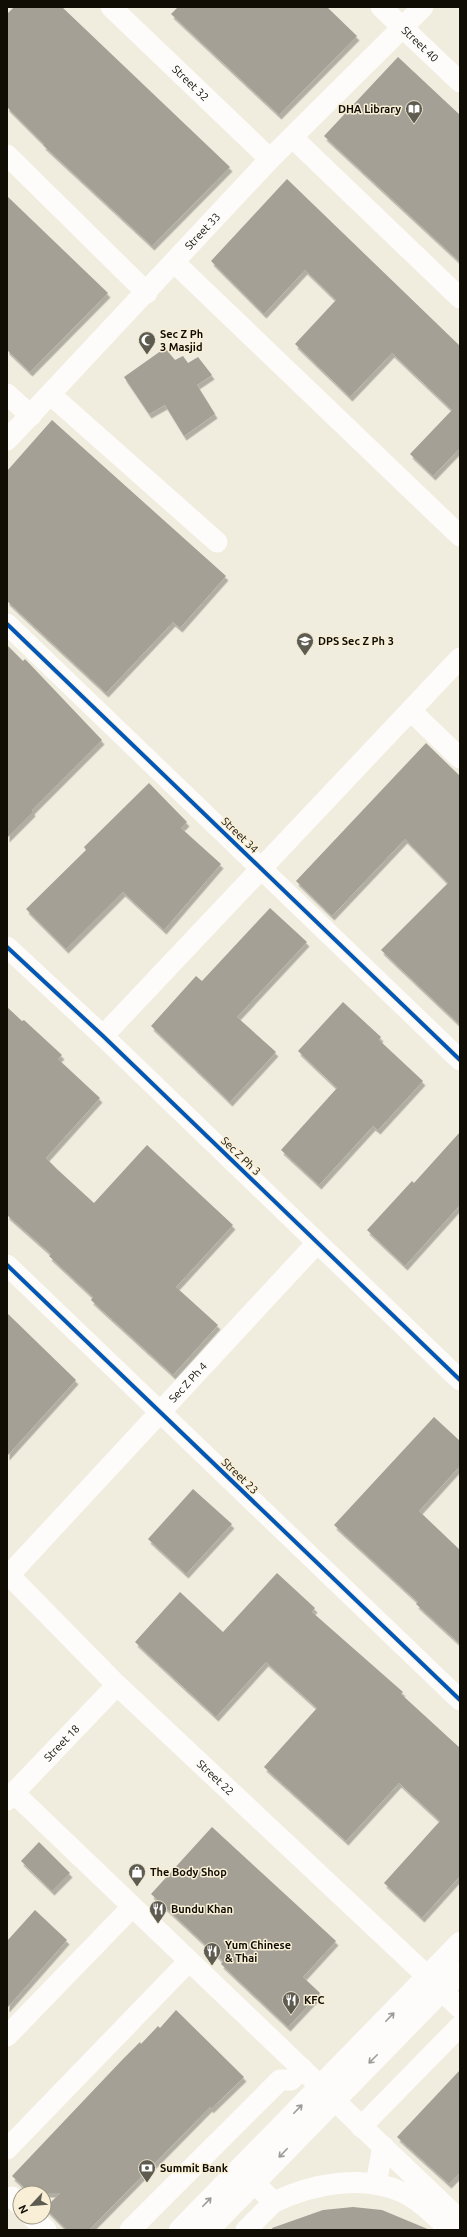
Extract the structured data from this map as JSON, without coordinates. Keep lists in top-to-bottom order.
{
  "streets": {
    "street": [
      "Street 40",
      "Street 32",
      "Street 33",
      "Street 34",
      "Sec Z Ph 3",
      "Sec Z Ph 4",
      "Street 23",
      "Street 18",
      "Street 22"
    ]
  },
  "crossings": [
    ["Street 40", "Street 33"],
    ["Street 32", "Street 33"],
    ["Sec Z Ph 3", "Sec Z Ph 4"],
    ["Sec Z Ph 4", "Street 23"],
    ["Sec Z Ph 4", "Street 22"],
    ["Street 18", "Street 22"]
  ],
  "places": {
    "library": ["DHA Library"],
    "mosque": ["Sec Z Ph 3 Masjid"],
    "school or university": ["DPS Sec Z Ph 3"],
    "shop": ["The Body Shop"],
    "restaurant": ["Bundu Khan", "Yum Chinese & Thai", "KFC"],
    "bank": ["Summit Bank"]
  },
  "north": "bottom left"
}
